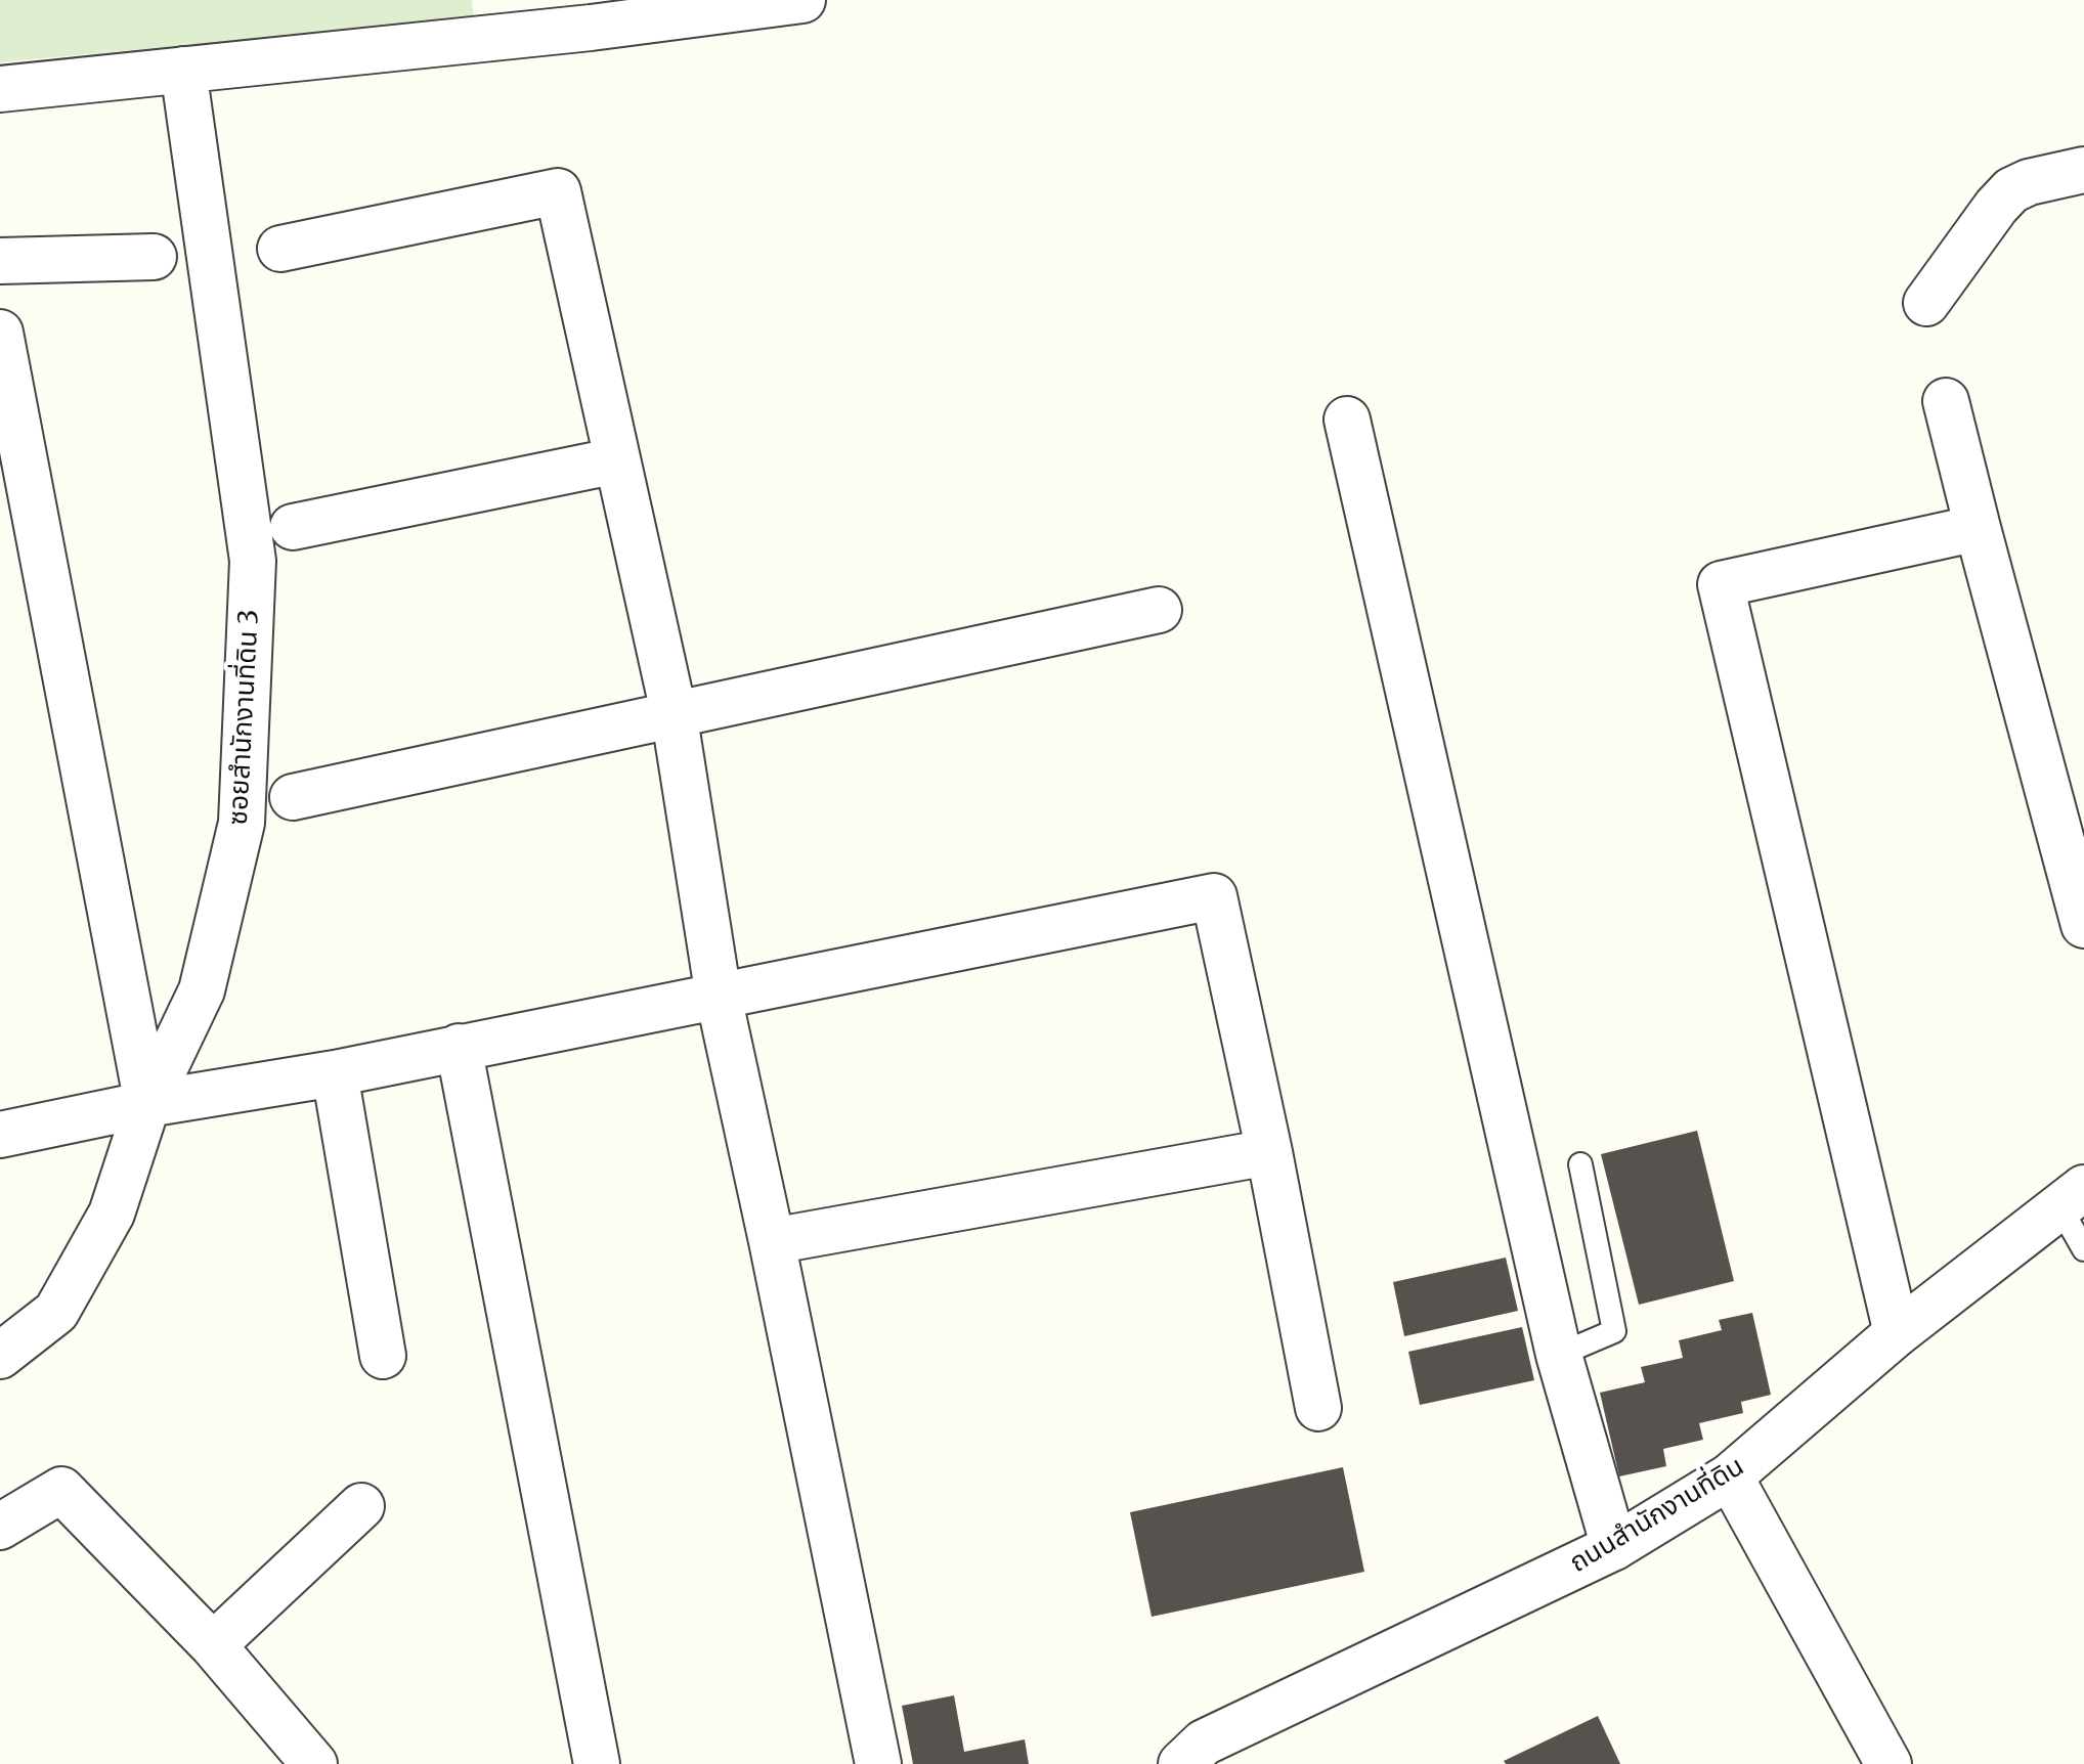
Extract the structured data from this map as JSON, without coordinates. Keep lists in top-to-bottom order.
{
  "streets": {
    "street": ["ซอยสำนักงานที่ดิน 3", "ถนนสำนักงานที่ดิน"]
  }
}
